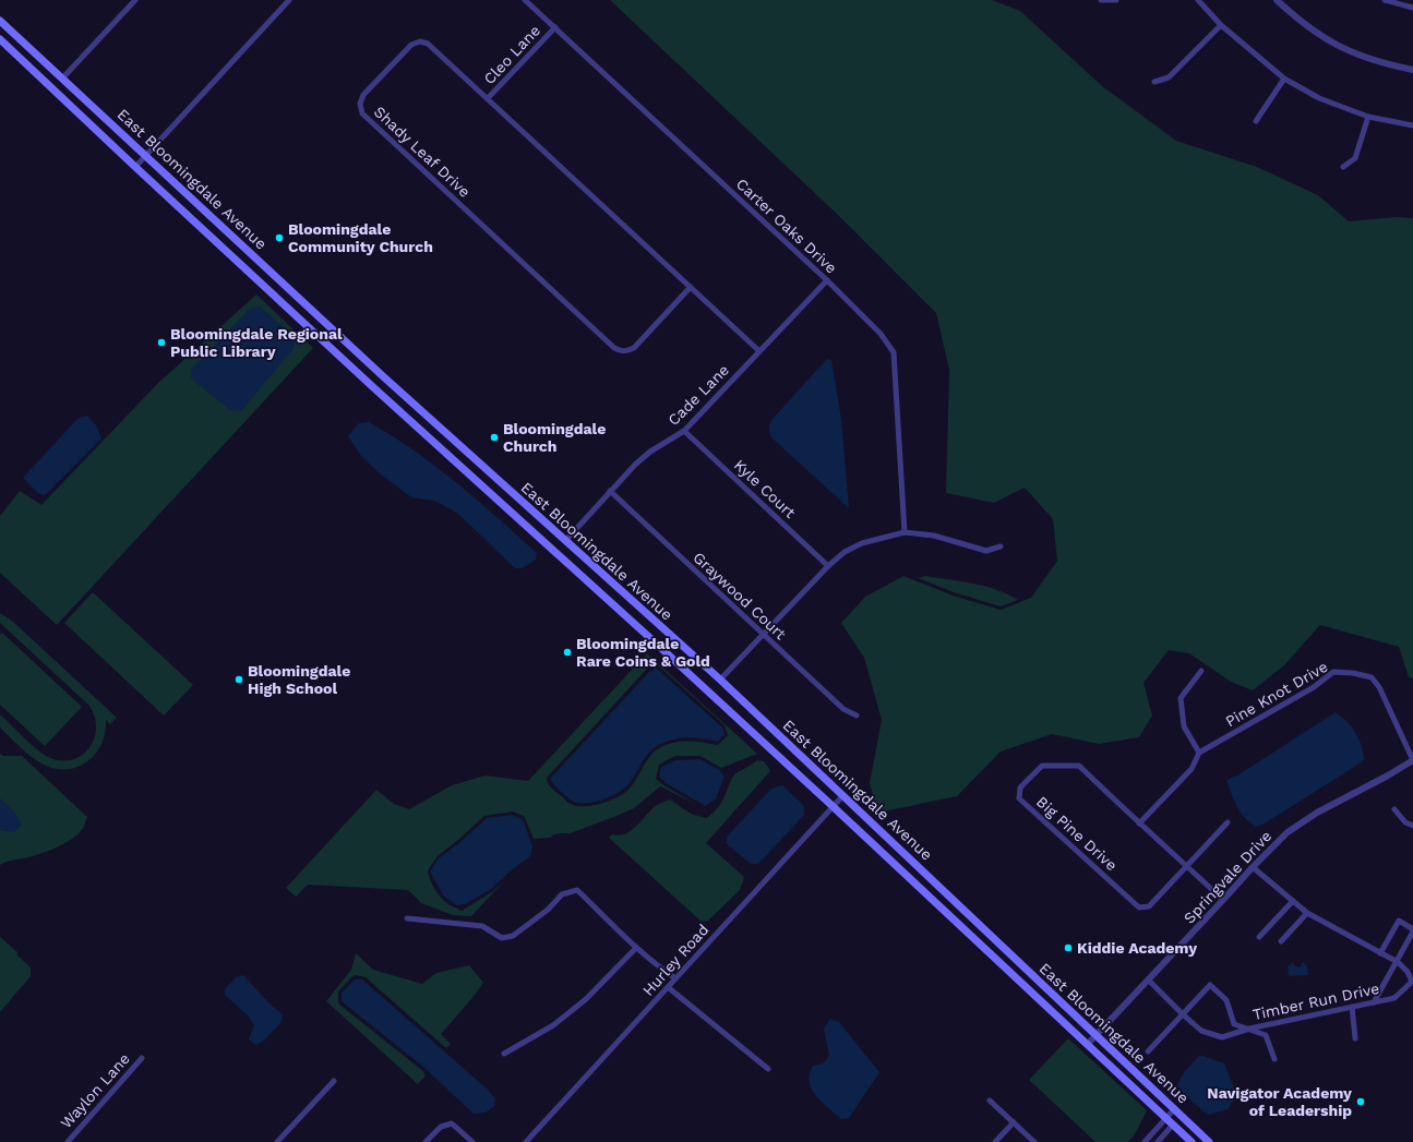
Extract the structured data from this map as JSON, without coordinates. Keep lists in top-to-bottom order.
{
  "streets": {
    "main road": ["East Bloomingdale Avenue"],
    "street": [
      "Cleo Lane",
      "Shady Leaf Drive",
      "Carter Oaks Drive",
      "Cade Lane",
      "Kyle Court",
      "Graywood Court",
      "Pine Knot Drive",
      "Big Pine Drive",
      "Springvale Drive",
      "Hurley Road",
      "Timber Run Drive",
      "Waylon Lane"
    ]
  },
  "crossings": [
    ["Cleo Lane", "Shady Leaf Drive"],
    ["Cleo Lane", "Carter Oaks Drive"],
    ["Shady Leaf Drive", "Cade Lane"],
    ["East Bloomingdale Avenue", "Cade Lane"],
    ["East Bloomingdale Avenue", "Springvale Drive"],
    ["East Bloomingdale Avenue", "Hurley Road"],
    ["Carter Oaks Drive", "Cade Lane"],
    ["Cade Lane", "Kyle Court"],
    ["Cade Lane", "Graywood Court"],
    ["Pine Knot Drive", "Springvale Drive"],
    ["Big Pine Drive", "Springvale Drive"],
    ["Springvale Drive", "Timber Run Drive"]
  ],
  "places": [
    "Bloomingdale Community Church",
    "Bloomingdale Regional Public Library",
    "Bloomingdale Church",
    "Bloomingdale Rare Coins & Gold",
    "Bloomingdale High School",
    "Kiddie Academy",
    "Navigator Academy of Leadership"
  ]
}
